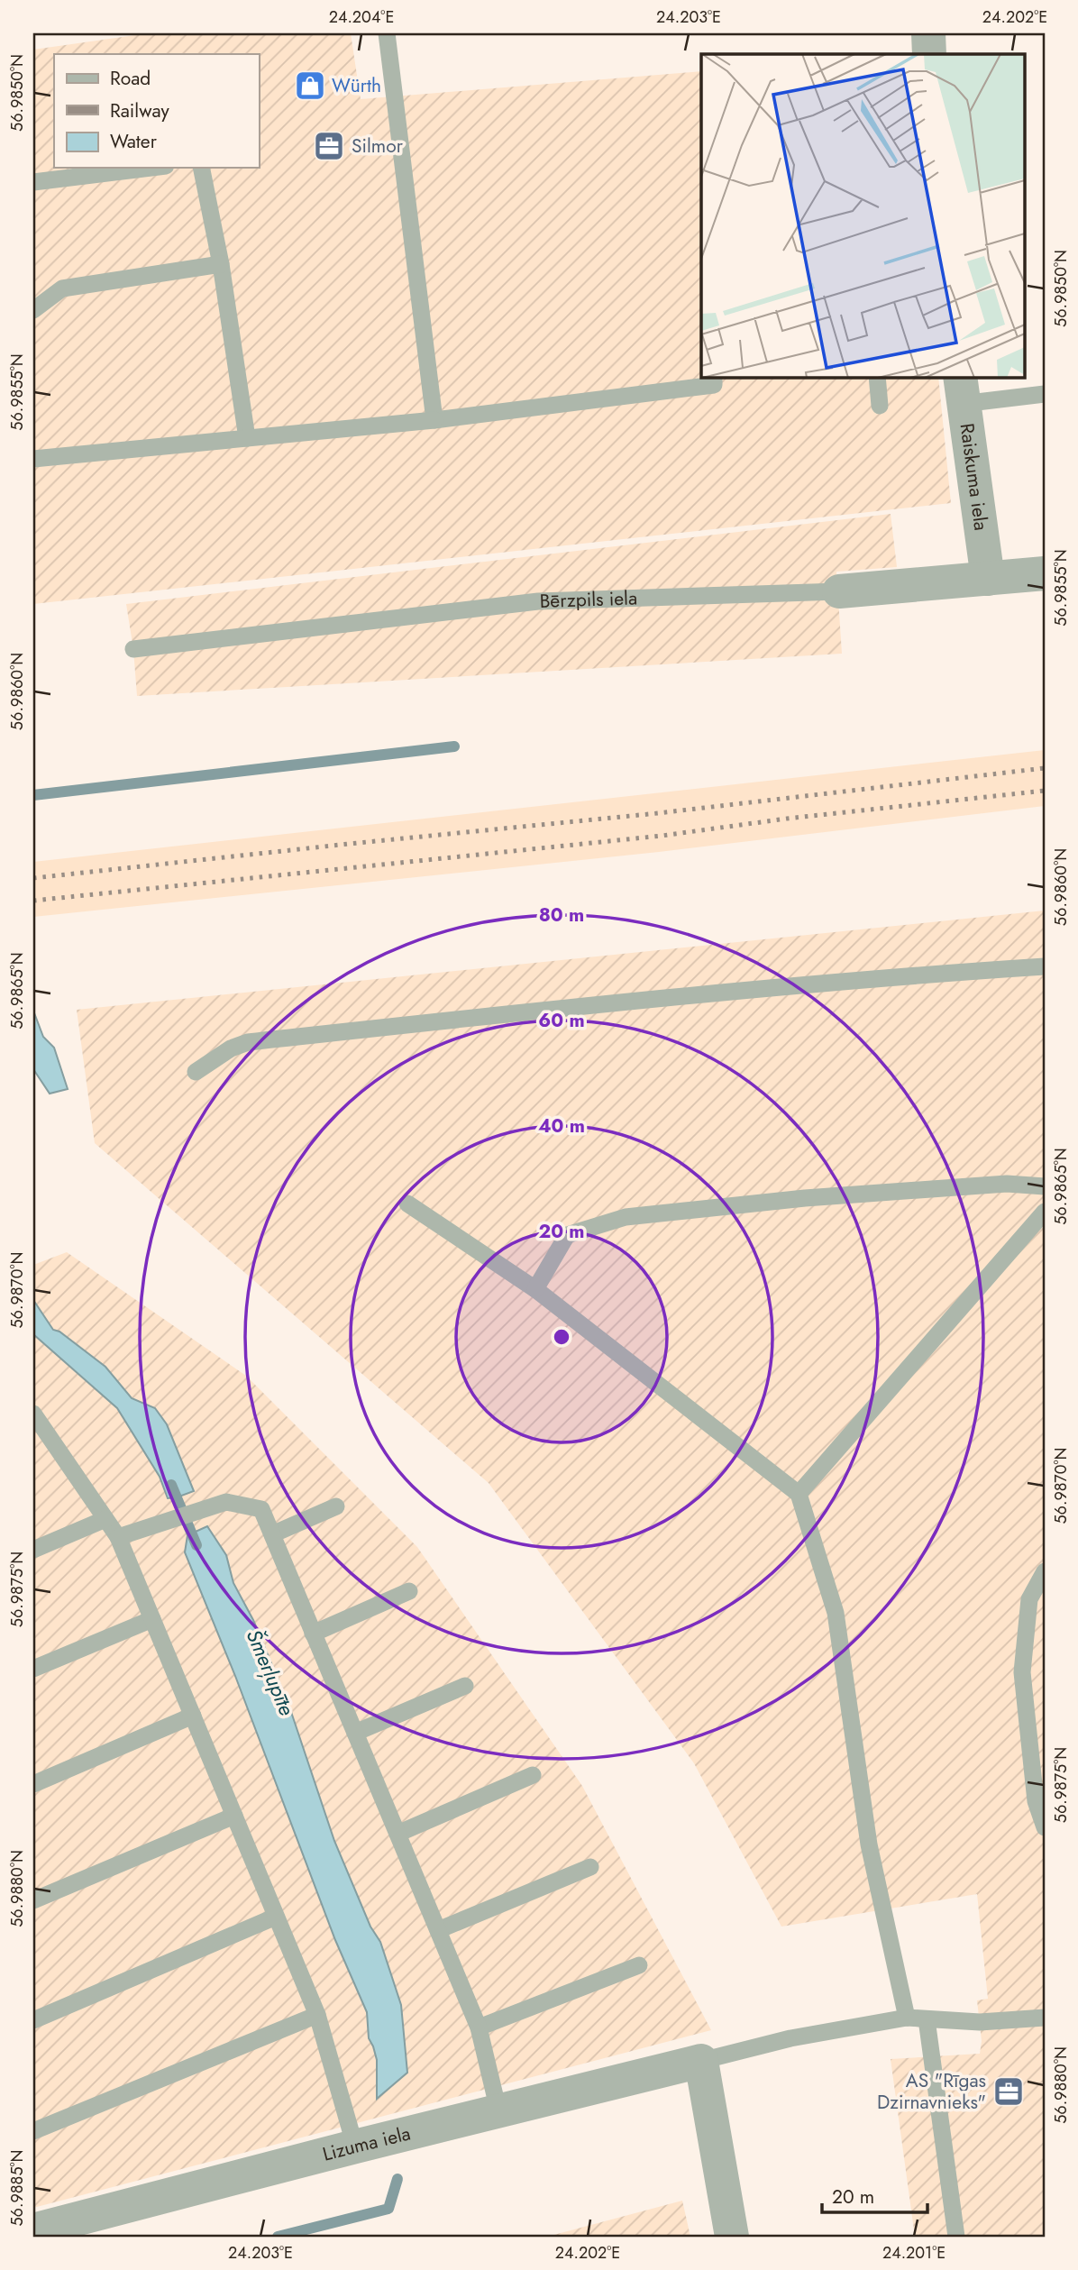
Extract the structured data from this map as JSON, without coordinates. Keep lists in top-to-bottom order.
{
  "streets": {
    "street": ["Raiskuma iela", "Bērzpils iela", "Lizuma iela"]
  },
  "crossings": [
    ["Raiskuma iela", "Bērzpils iela"]
  ],
  "water": ["Šmerļupīte"],
  "places": {
    "shop": ["Würth"],
    "office": ["Silmor", "AS \"Rīgas Dzirnavnieks\""]
  },
  "legend": ["Road", "Railway", "Water"],
  "scale_bar": "20 m",
  "coordinates": [
    "24.204°E",
    "24.203°E",
    "24.202°E",
    "56.9850°N",
    "56.9855°N",
    "56.9860°N",
    "56.9865°N",
    "56.9870°N",
    "56.9875°N",
    "56.9880°N",
    "56.9885°N",
    "24.201°E"
  ],
  "rings": [
    "80 m",
    "60 m",
    "40 m",
    "20 m"
  ]
}
